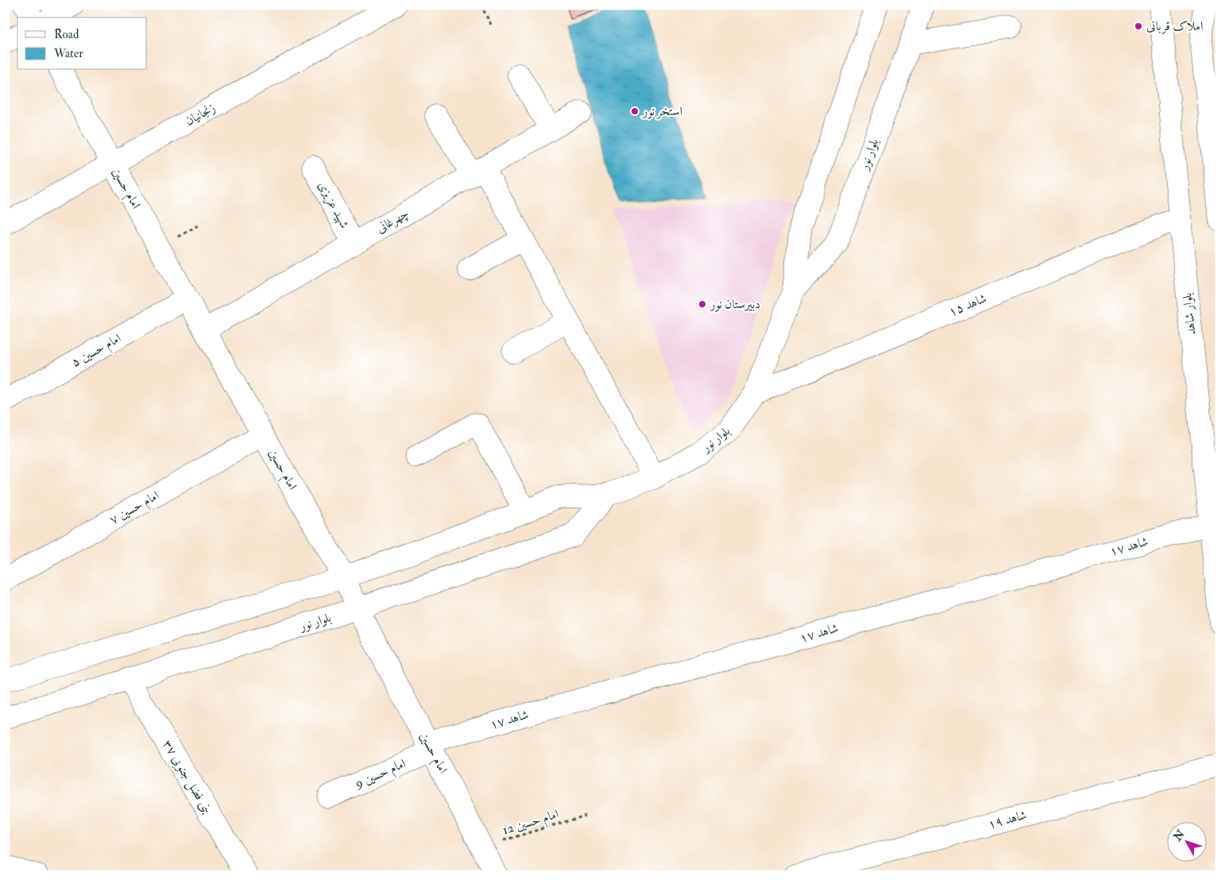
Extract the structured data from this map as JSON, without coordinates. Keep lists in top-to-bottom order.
{
  "streets": {
    "street": [
      "زنجانیان",
      "بلوار نور",
      "امام حسین",
      "شهید عزیزی",
      "چهرغانی",
      "شاهد ۱۵",
      "بلوار شاهد",
      "امام حسین ۵",
      "امام حسین ۷",
      "شاهد ۱۷",
      "امام حسین 9",
      "بنی فضل جنوبی ۳۷",
      "شاهد ۱۹"
    ],
    "path": ["امام حسین 12"]
  },
  "crossings": [
    ["زنجانیان", "امام حسین"],
    ["بلوار نور", "امام حسین"],
    ["بلوار نور", "شاهد ۱۵"],
    ["بلوار نور", "بنی فضل جنوبی ۳۷"],
    ["امام حسین", "چهرغانی"],
    ["امام حسین", "امام حسین ۵"],
    ["امام حسین", "امام حسین ۷"],
    ["امام حسین", "شاهد ۱۷"],
    ["امام حسین", "امام حسین 9"],
    ["امام حسین", "امام حسین 12"],
    ["شهید عزیزی", "چهرغانی"],
    ["شاهد ۱۵", "بلوار شاهد"],
    ["بلوار شاهد", "شاهد ۱۷"],
    ["شاهد ۱۷", "امام حسین 9"]
  ],
  "places": ["املاک قربانی", "استخر نور", "دبیرستان نور"],
  "legend": ["Road", "Water"],
  "north": "top left"
}
